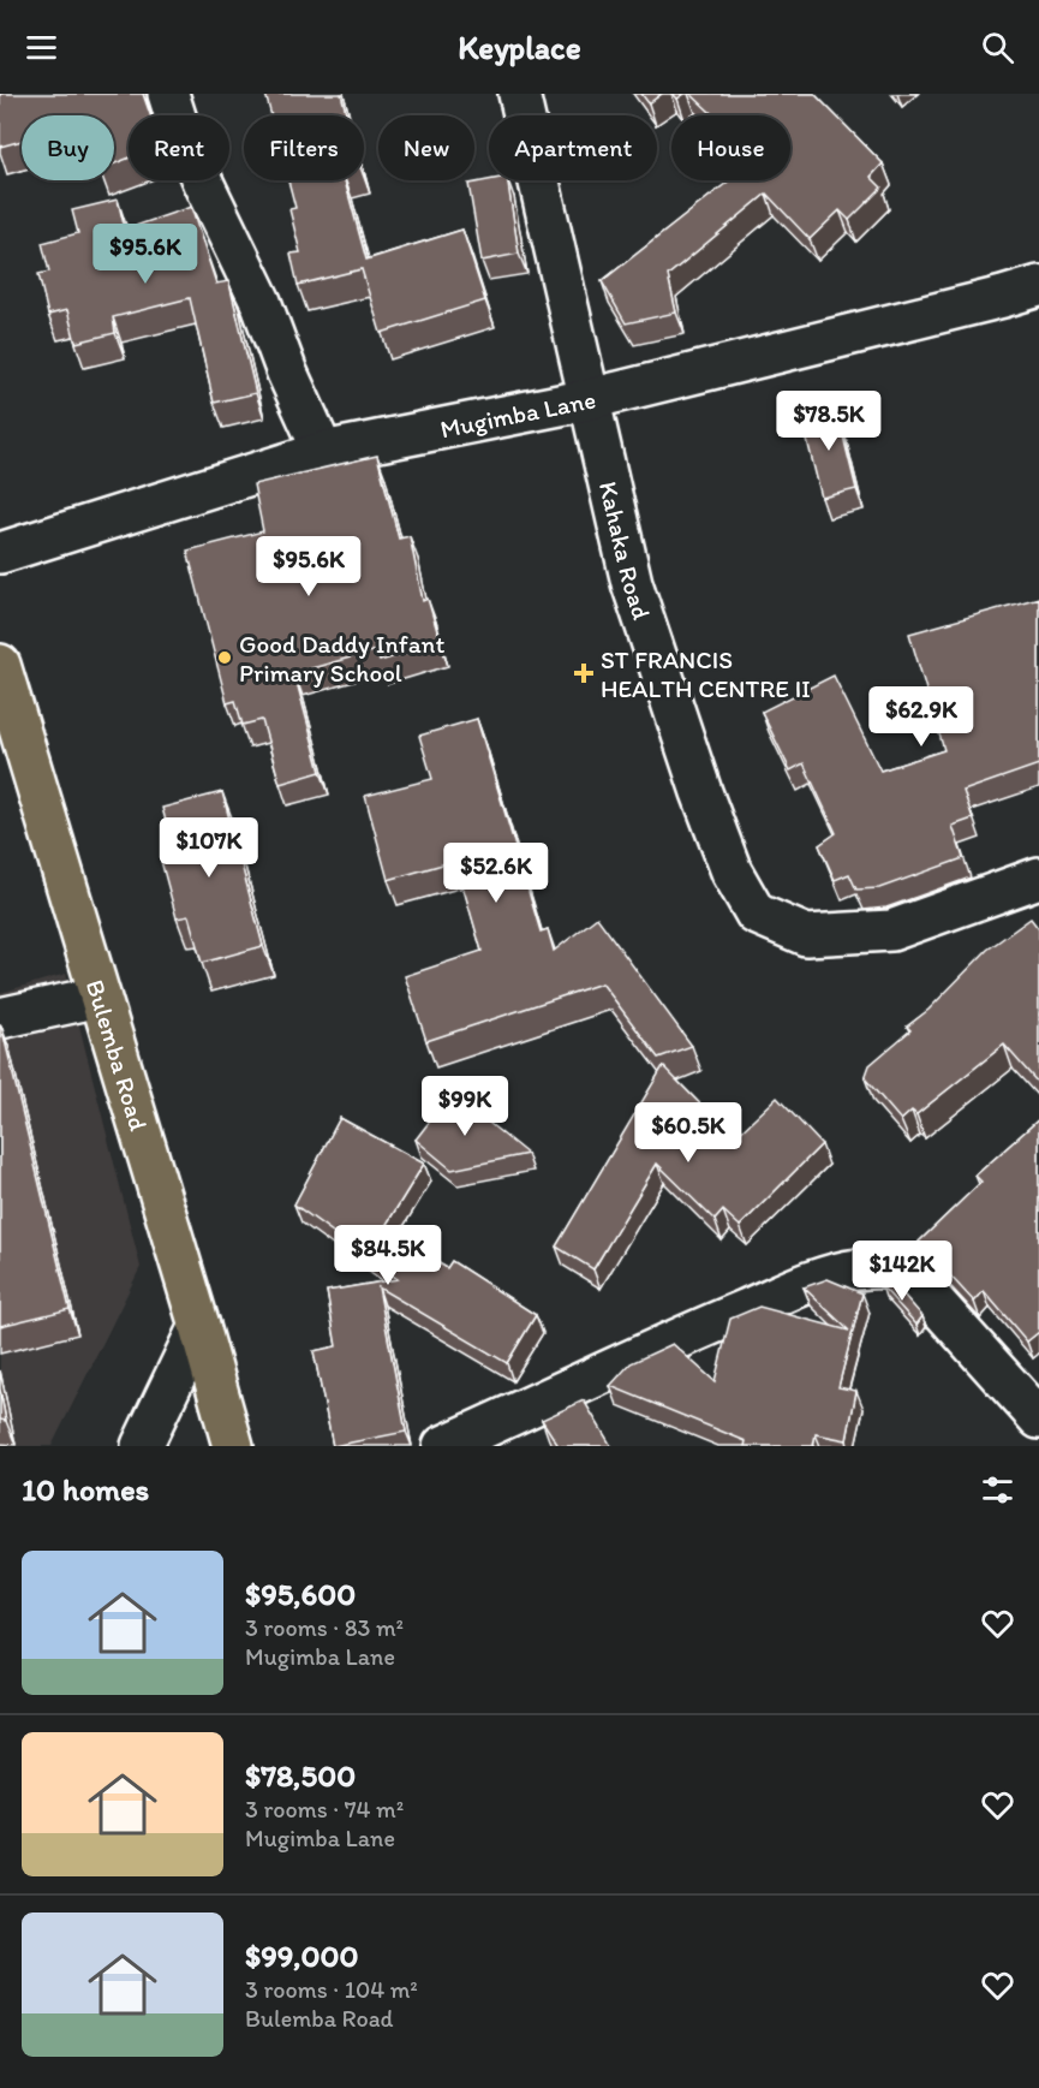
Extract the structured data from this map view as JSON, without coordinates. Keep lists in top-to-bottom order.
{
  "streets": {
    "main road": ["Bulemba Road"],
    "street": ["Mugimba Lane", "Kahaka Road"]
  },
  "crossings": [
    ["Mugimba Lane", "Kahaka Road"]
  ],
  "places": {
    "other": ["Good Daddy Infant Primary School"],
    "health": ["ST FRANCIS HEALTH CENTRE II"]
  },
  "page": {
    "header": "Keyplace",
    "chip": [
      "Buy",
      "Rent",
      "Filters",
      "New",
      "Apartment",
      "House"
    ],
    "price": [
      "$95.6K",
      "$78.5K",
      "$95.6K",
      "$62.9K",
      "$107K",
      "$52.6K",
      "$99K",
      "$60.5K",
      "$84.5K",
      "$142K"
    ],
    "heading": "10 homes",
    "list": [
      {
        "name": "$95,600",
        "note": "3 rooms · 83 m² · Mugimba Lane"
      },
      {
        "name": "$78,500",
        "note": "3 rooms · 74 m² · Mugimba Lane"
      },
      {
        "name": "$99,000",
        "note": "3 rooms · 104 m² · Bulemba Road"
      }
    ]
  }
}
